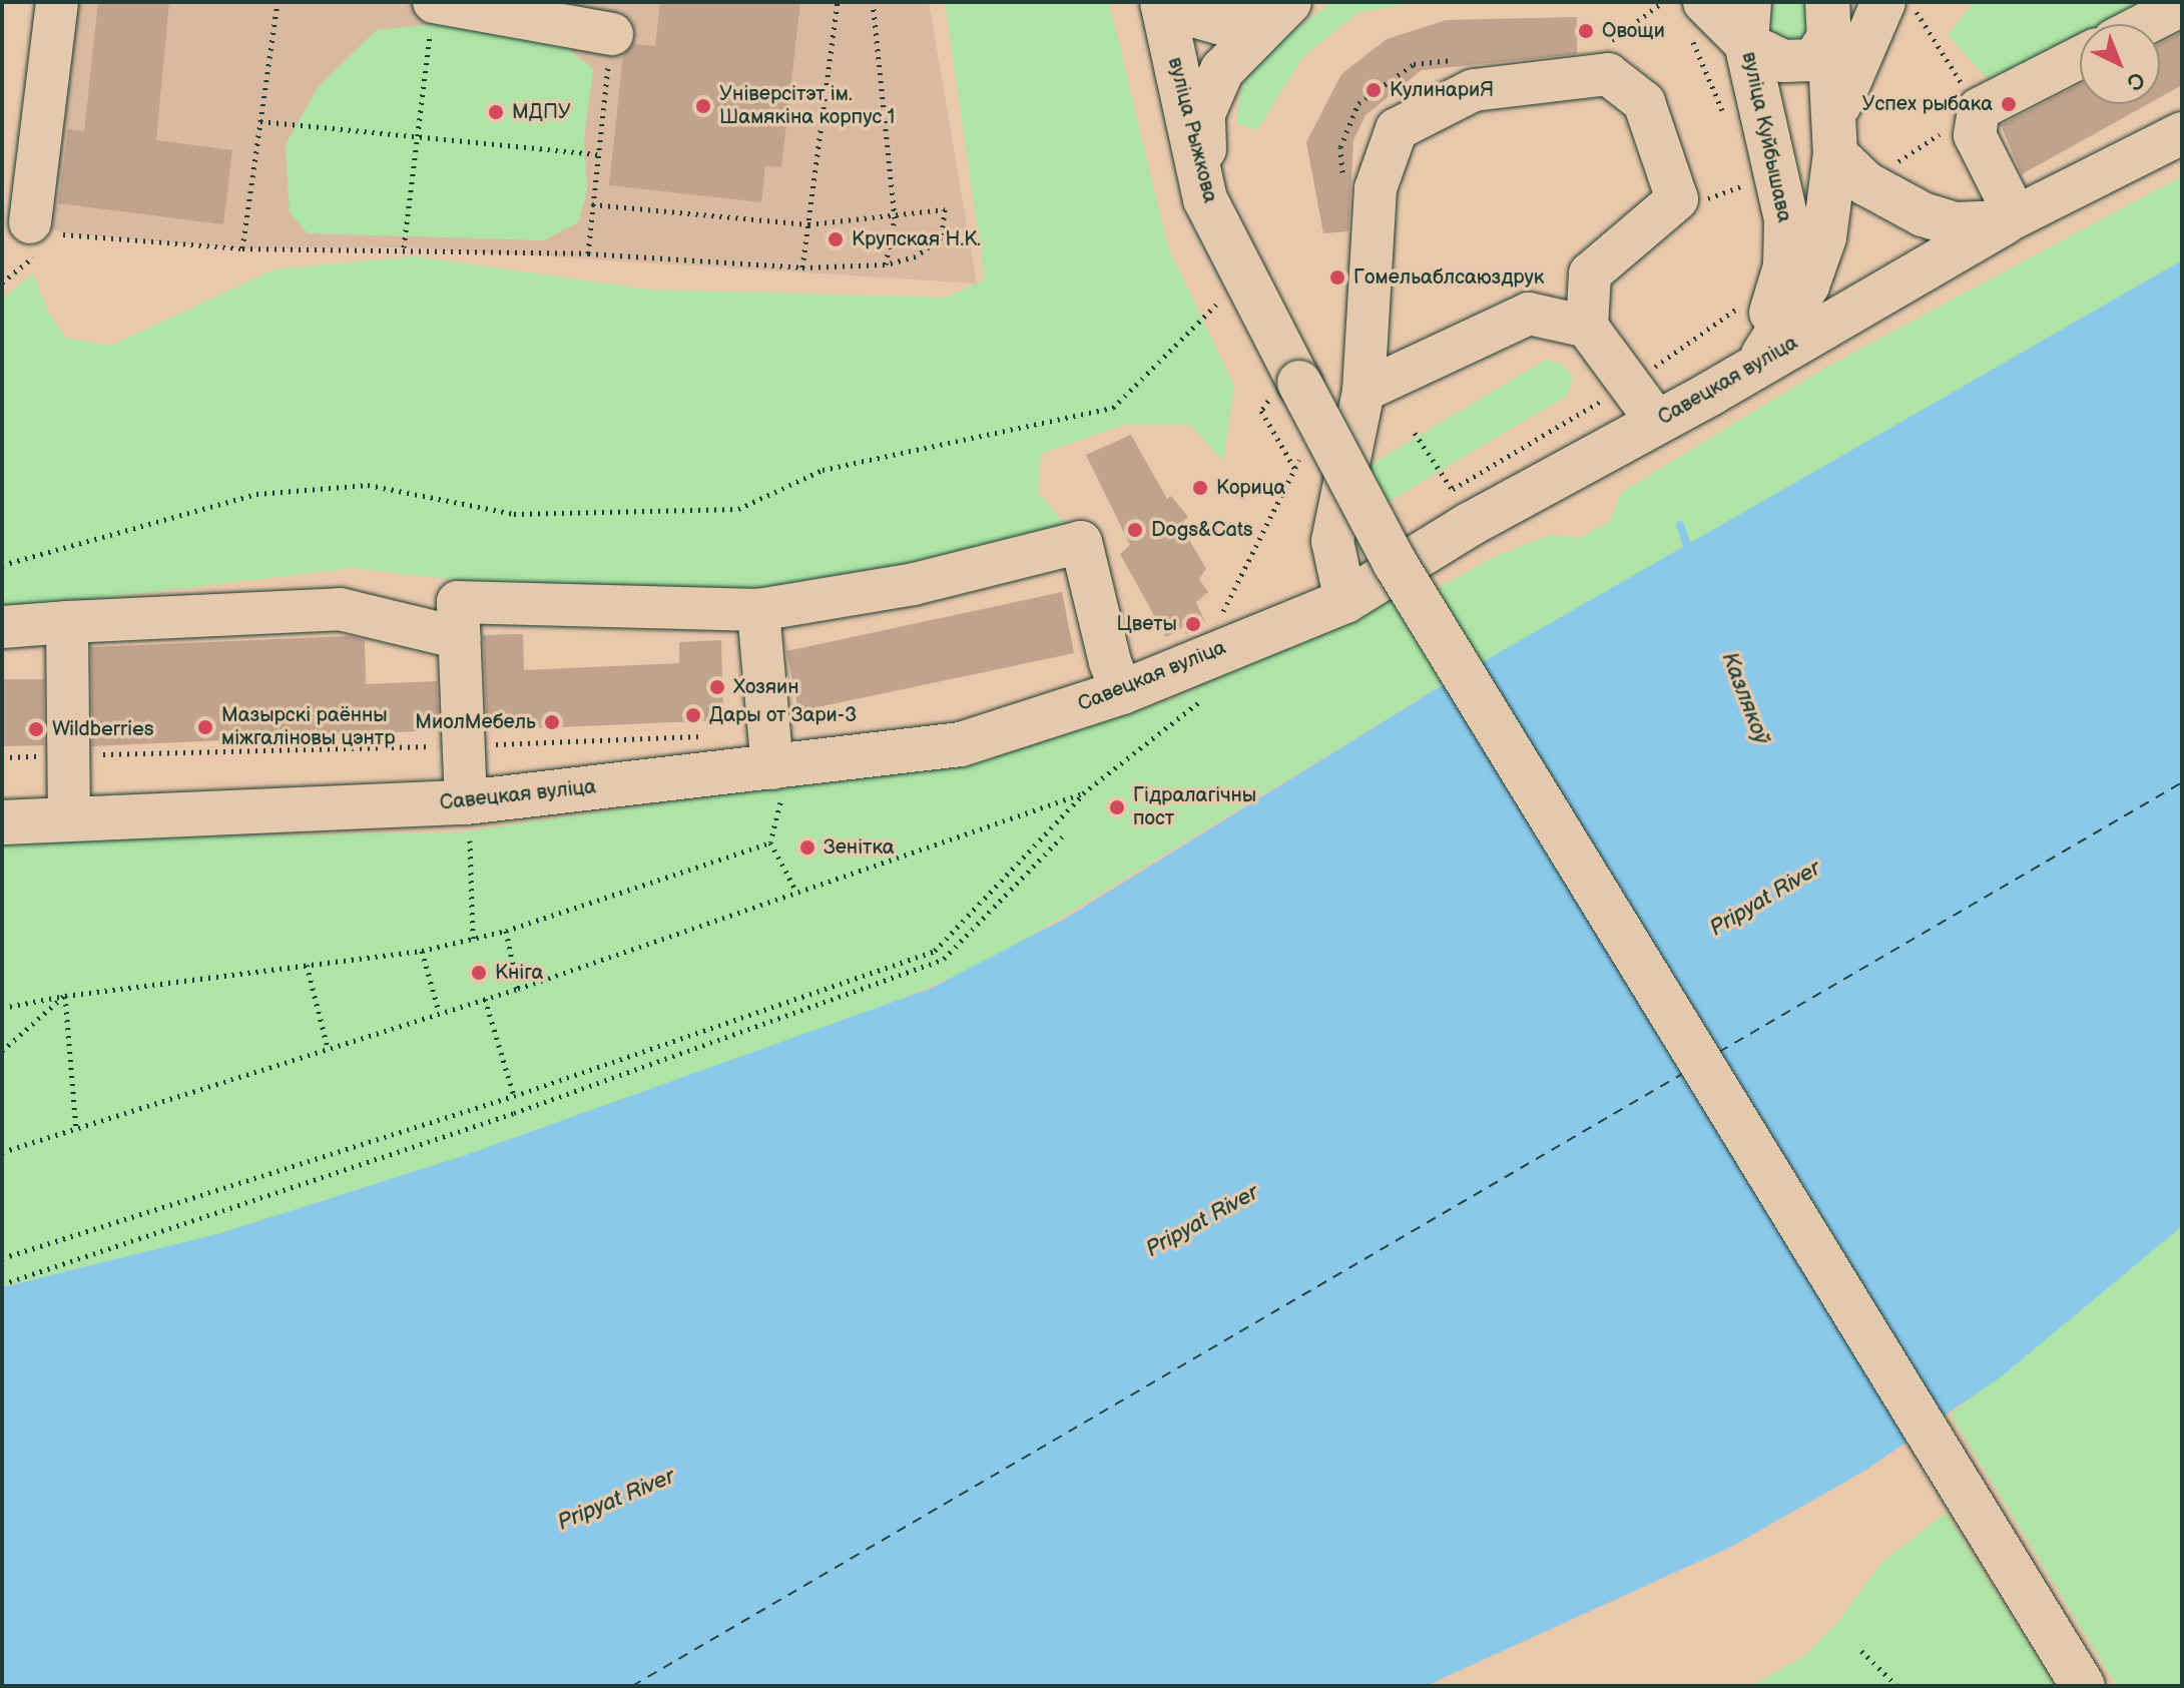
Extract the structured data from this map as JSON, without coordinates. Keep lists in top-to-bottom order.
{
  "streets": {
    "main road": ["вуліца Рыжкова", "вуліца Куйбышава", "Савецкая вуліца"]
  },
  "crossings": [
    ["вуліца Куйбышава", "Савецкая вуліца"]
  ],
  "water": ["Казлякоў", "Pripyat River"],
  "places": [
    "Овощи",
    "КулинариЯ",
    "Успех рыбака",
    "Універсітэт ім. Шамякіна корпус 1",
    "МДПУ",
    "Крупская Н.К.",
    "Гомельаблсаюздрук",
    "Корица",
    "Dogs&Cats",
    "Цветы",
    "Хозяин",
    "Дары от Зари-3",
    "МиолМебель",
    "Мазырскі раённы міжгаліновы цэнтр",
    "Wildberries",
    "Гідралагічны пост",
    "Зенітка",
    "Кніга"
  ],
  "north": "bottom right"
}
